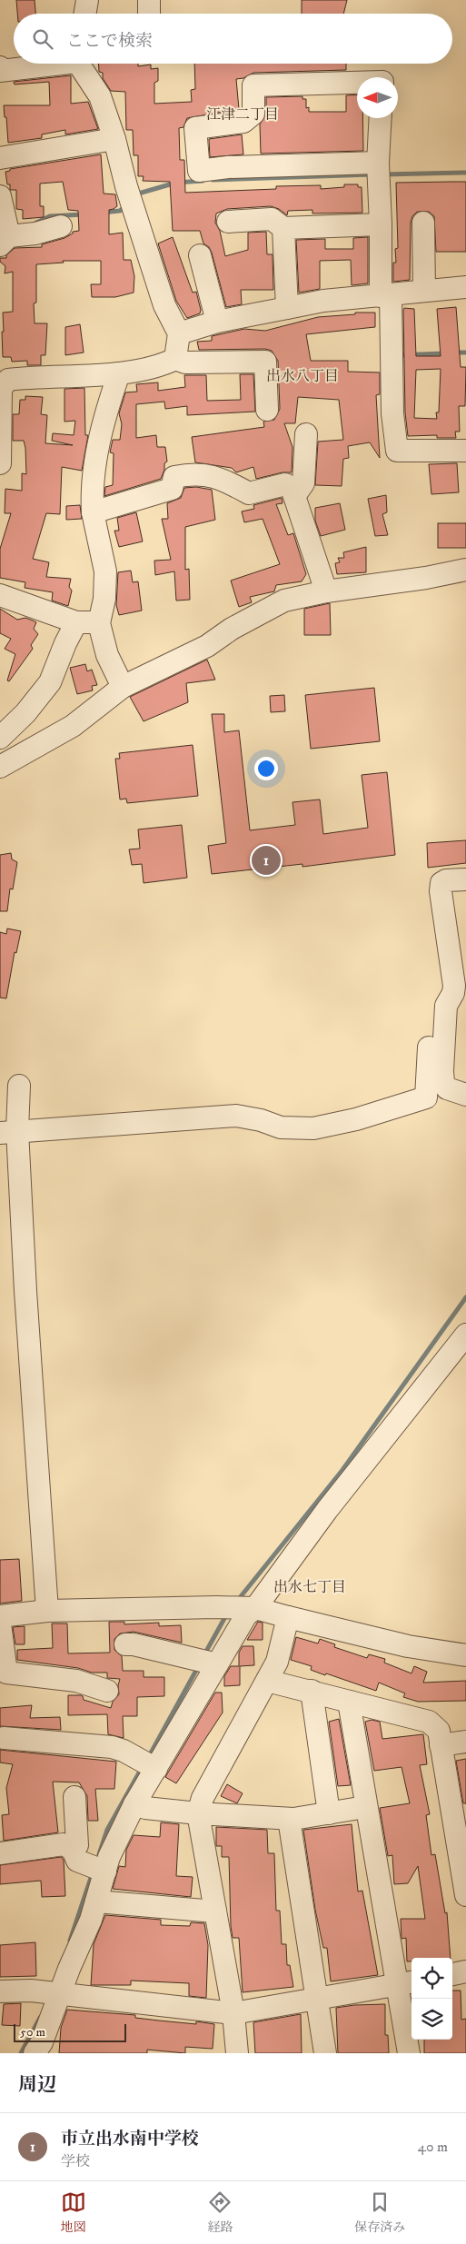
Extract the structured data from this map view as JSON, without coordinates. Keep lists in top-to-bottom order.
{
  "districts": ["江津二丁目", "出水八丁目", "出水七丁目"],
  "scale_bar": "50 m",
  "north": "left",
  "page": {
    "search": "ここで検索",
    "pins": "1",
    "scale": "50 m",
    "heading": "周辺",
    "list": [
      {
        "mark": "1",
        "name": "市立出水南中学校",
        "note": "学校",
        "value": "40 m"
      }
    ],
    "nav": ["地図", "経路", "保存済み"]
  }
}
